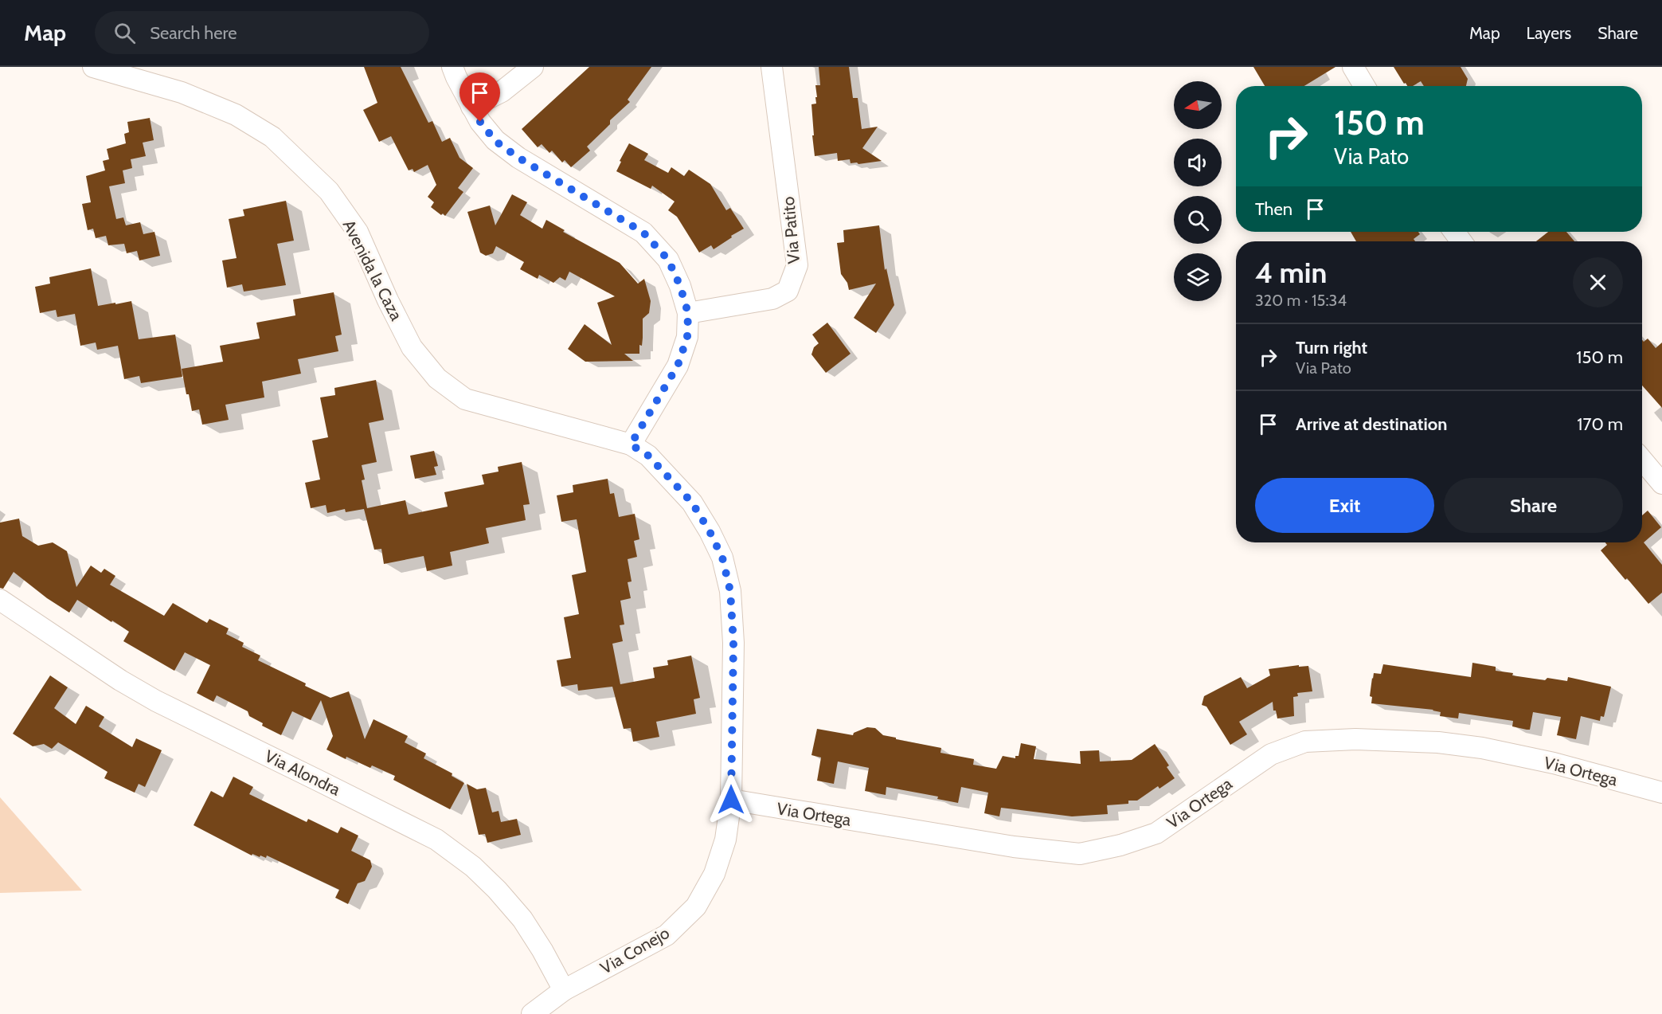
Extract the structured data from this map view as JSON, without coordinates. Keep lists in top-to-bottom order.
{
  "streets": {
    "street": [
      "Via Patito",
      "Avenida la Caza",
      "Via Ortega",
      "Via Alondra",
      "Via Conejo"
    ]
  },
  "crossings": [
    ["Avenida la Caza", "Via Conejo"],
    ["Via Ortega", "Via Conejo"],
    ["Via Alondra", "Via Conejo"]
  ],
  "north": "left",
  "page": {
    "header": "Map",
    "search": "Search here",
    "nav": ["Map", "Layers", "Share"],
    "turn": ["150 m", "Via Pato"],
    "then": "Then",
    "heading": ["4 min", "320 m · 15:34"],
    "list": [
      {
        "name": "Turn right",
        "note": "Via Pato",
        "value": "150 m"
      },
      {
        "name": "Arrive at destination",
        "value": "170 m"
      }
    ],
    "buttons": ["Exit", "Share"]
  }
}
